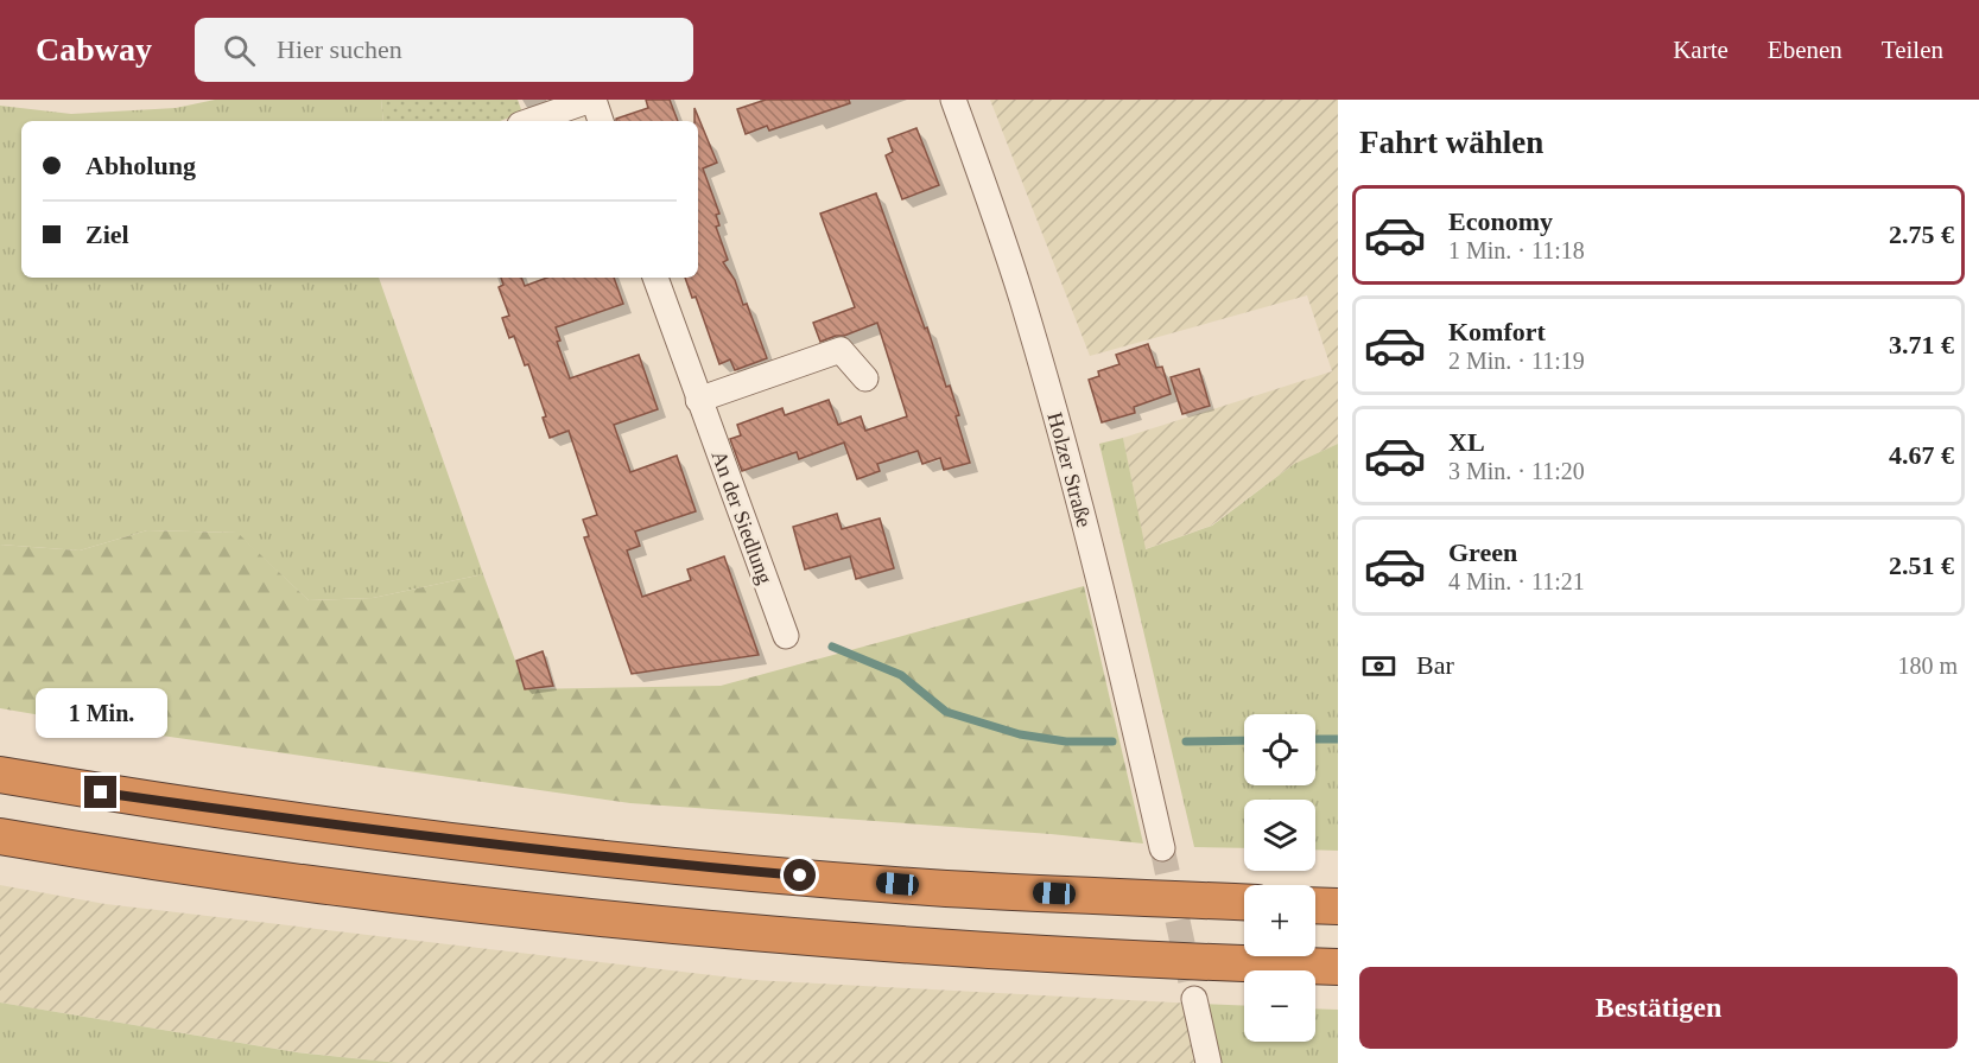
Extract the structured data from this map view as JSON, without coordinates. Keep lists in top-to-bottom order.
{
  "streets": {
    "street": ["Holzer Straße", "An der Siedlung"]
  },
  "page": {
    "header": "Cabway",
    "search": "Hier suchen",
    "nav": ["Karte", "Ebenen", "Teilen"],
    "heading": "Fahrt wählen",
    "banner": ["Abholung", "Ziel"],
    "list": [
      {
        "name": "Economy",
        "note": "1 Min. · 11:18",
        "value": "2.75 €"
      },
      {
        "name": "Komfort",
        "note": "2 Min. · 11:19",
        "value": "3.71 €"
      },
      {
        "name": "XL",
        "note": "3 Min. · 11:20",
        "value": "4.67 €"
      },
      {
        "name": "Green",
        "note": "4 Min. · 11:21",
        "value": "2.51 €"
      }
    ],
    "pay": ["Bar", "180 m"],
    "bubble": "1 Min.",
    "map_buttons": ["+", "−"],
    "buttons": "Bestätigen"
  }
}
